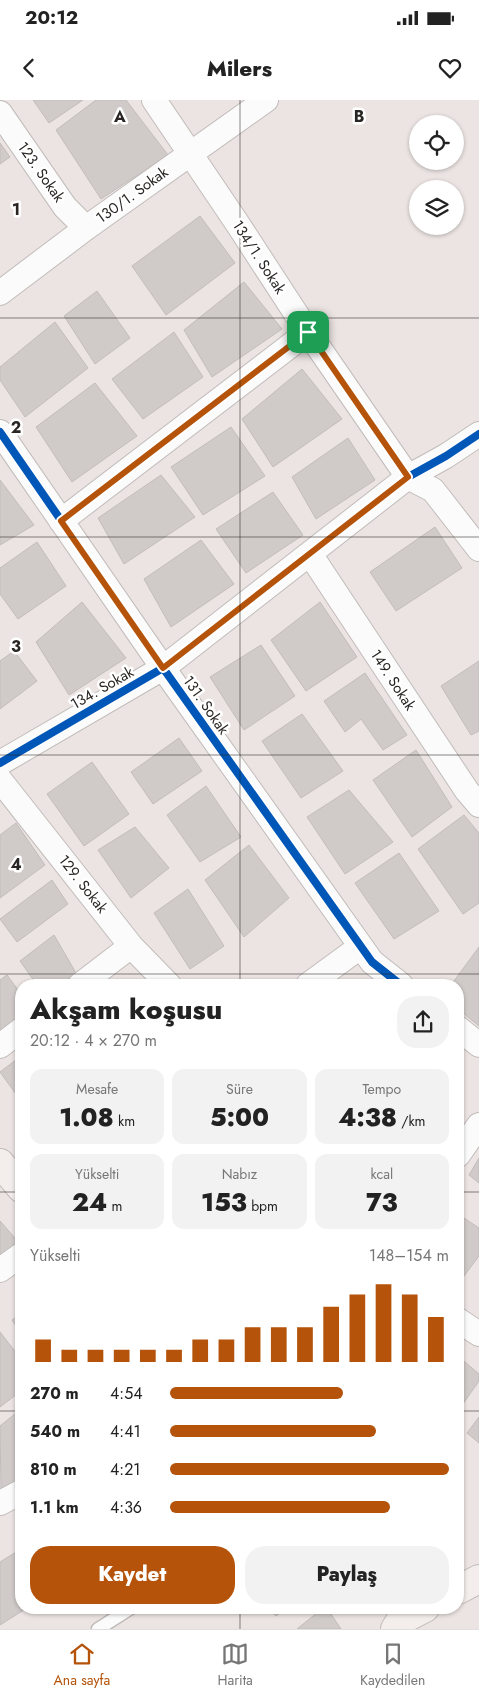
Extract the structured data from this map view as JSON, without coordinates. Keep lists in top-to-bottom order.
{
  "streets": {
    "street": [
      "123. Sokak",
      "130/1. Sokak",
      "134/1. Sokak",
      "149. Sokak",
      "134. Sokak",
      "131. Sokak",
      "129. Sokak"
    ]
  },
  "crossings": [
    ["123. Sokak", "130/1. Sokak"],
    ["130/1. Sokak", "134/1. Sokak"],
    ["134/1. Sokak", "134. Sokak"],
    ["149. Sokak", "134. Sokak"],
    ["134. Sokak", "131. Sokak"]
  ],
  "page": {
    "status": "20:12",
    "header": "Milers",
    "heading": ["Akşam koşusu", "20:12 · 4 × 270 m"],
    "stats": [
      ["Mesafe", "1.08 km"],
      ["Süre", "5:00"],
      ["Tempo", "4:38 /km"],
      ["Yükselti", "24 m"],
      ["Nabız", "153 bpm"],
      ["kcal", "73"]
    ],
    "chart": ["Yükselti", "148–154 m"],
    "list": [
      {
        "name": "270 m",
        "note": "4:54"
      },
      {
        "name": "540 m",
        "note": "4:41"
      },
      {
        "name": "810 m",
        "note": "4:21"
      },
      {
        "name": "1.1 km",
        "note": "4:36"
      }
    ],
    "buttons": ["Kaydet", "Paylaş"],
    "tabs": ["Ana sayfa", "Harita", "Kaydedilen"]
  },
  "grid": {
    "columns": ["A", "B"],
    "rows": [
      "1",
      "2",
      "3",
      "4"
    ]
  }
}
